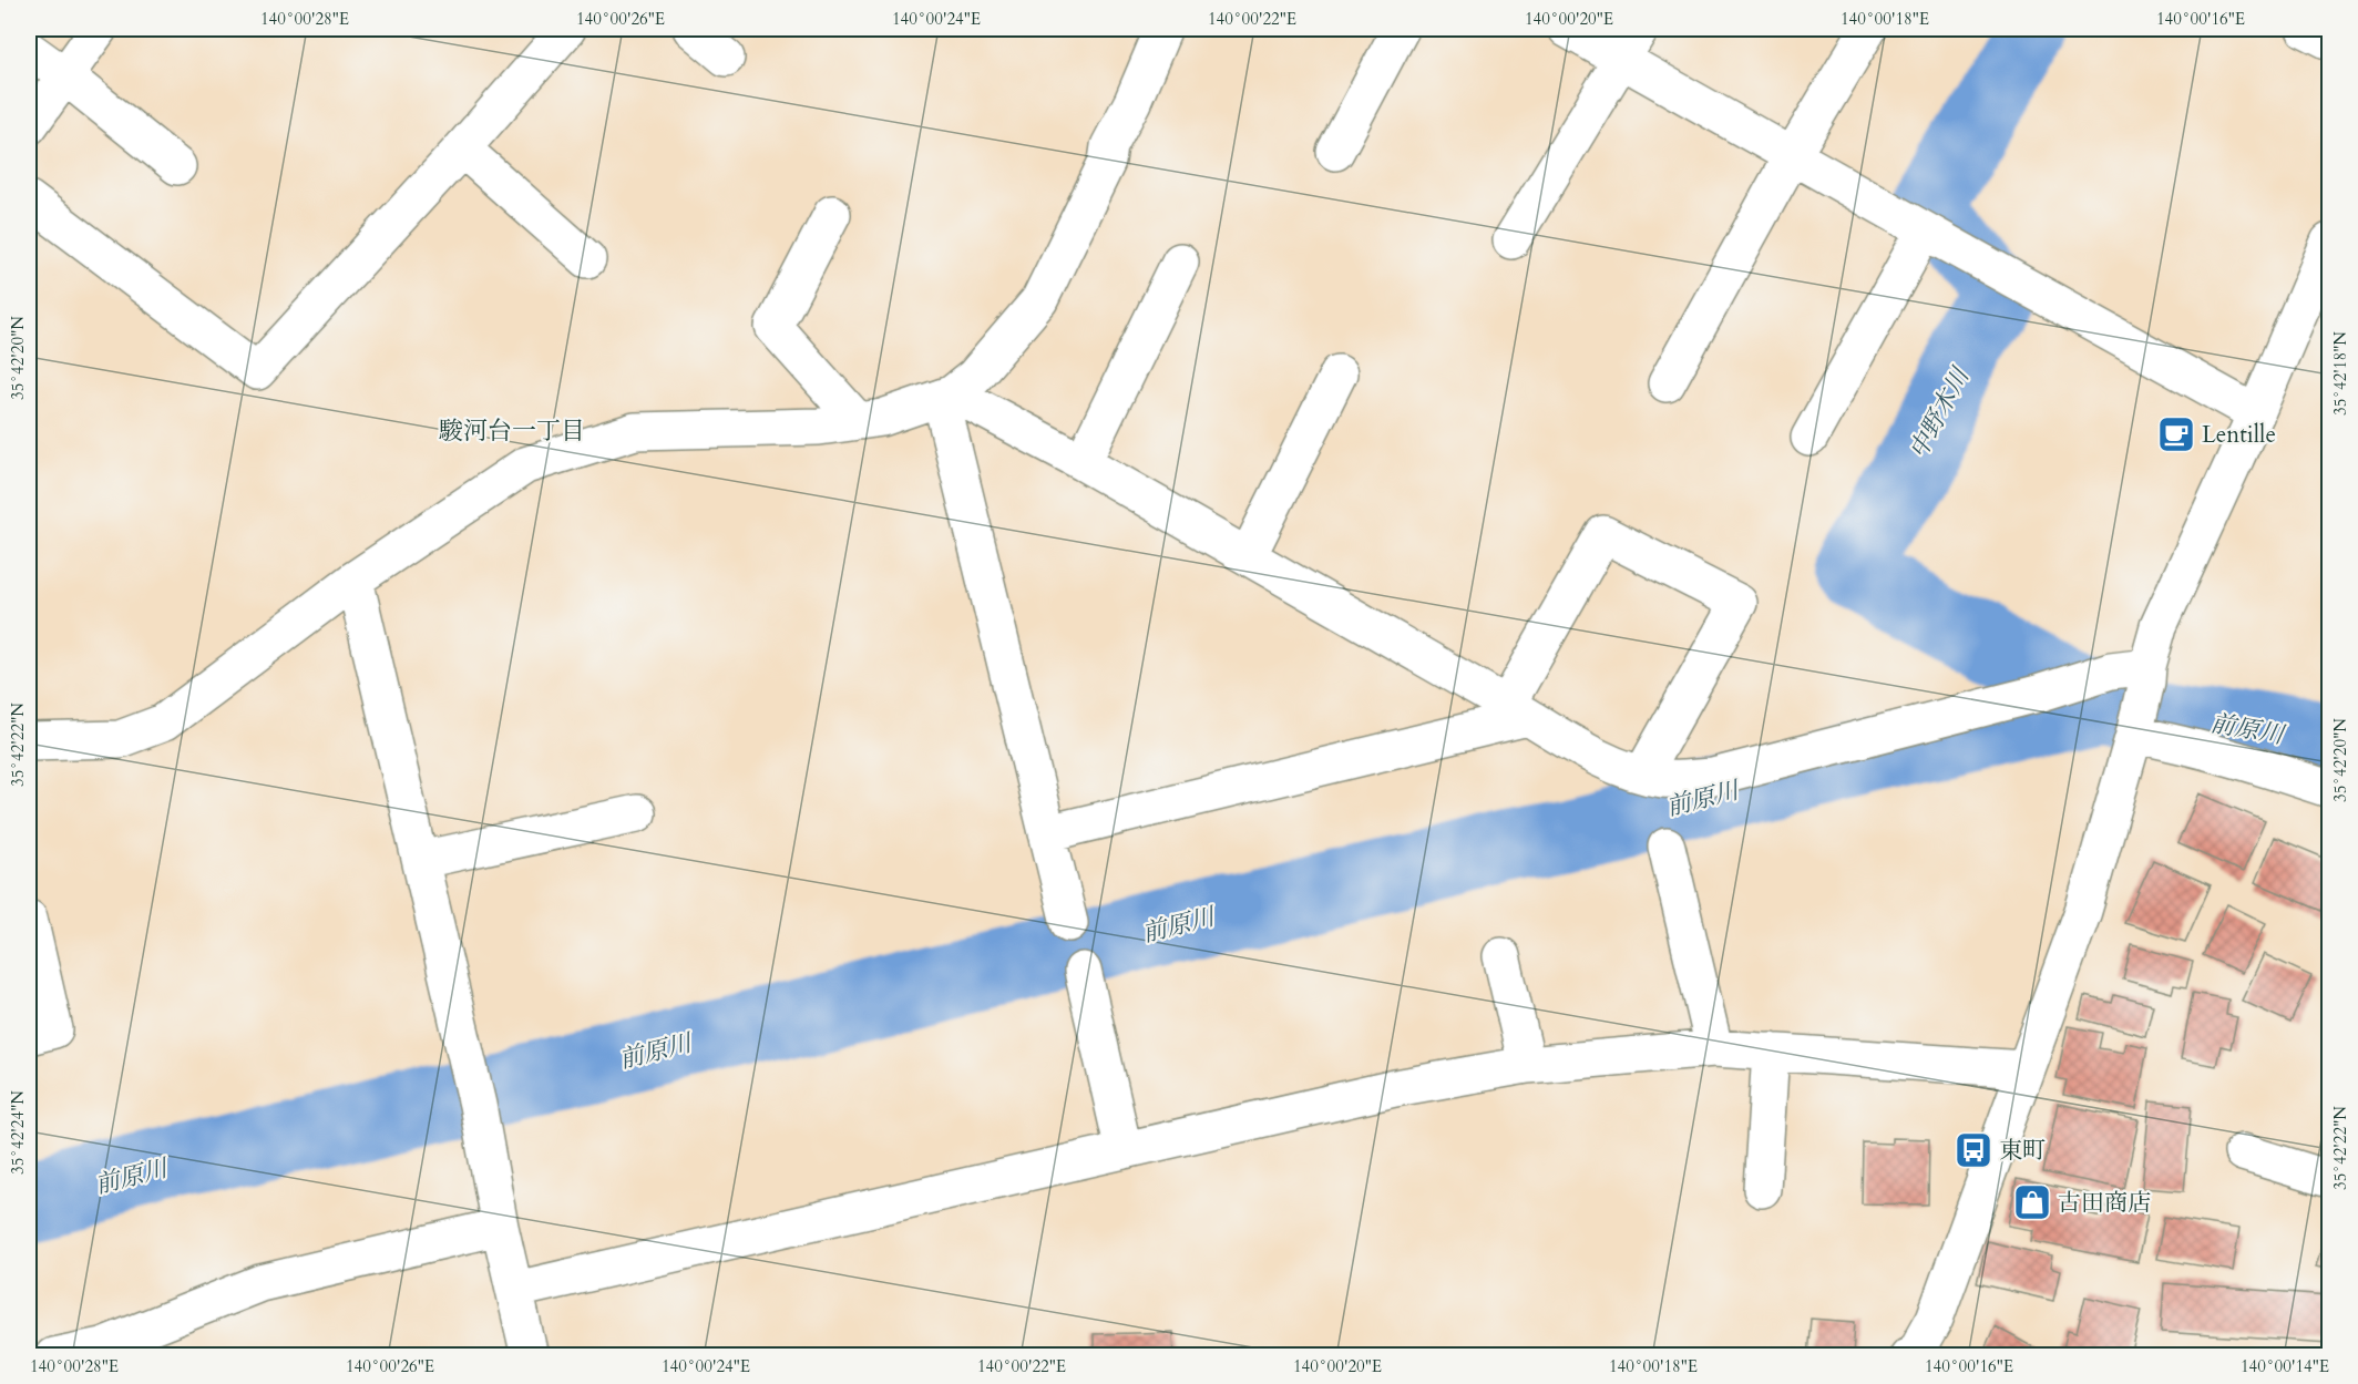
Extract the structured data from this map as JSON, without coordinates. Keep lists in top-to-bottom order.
{
  "districts": ["駿河台一丁目"],
  "water": ["中野木川", "前原川"],
  "places": {
    "cafe": ["Lentille"],
    "bus stop": ["東町"],
    "shop": ["古田商店"]
  },
  "coordinates": [
    "140°00'28\"E",
    "140°00'26\"E",
    "140°00'24\"E",
    "140°00'22\"E",
    "140°00'20\"E",
    "140°00'18\"E",
    "140°00'16\"E",
    "35°42'20\"N",
    "35°42'18\"N",
    "35°42'22\"N",
    "35°42'24\"N",
    "140°00'14\"E"
  ]
}
